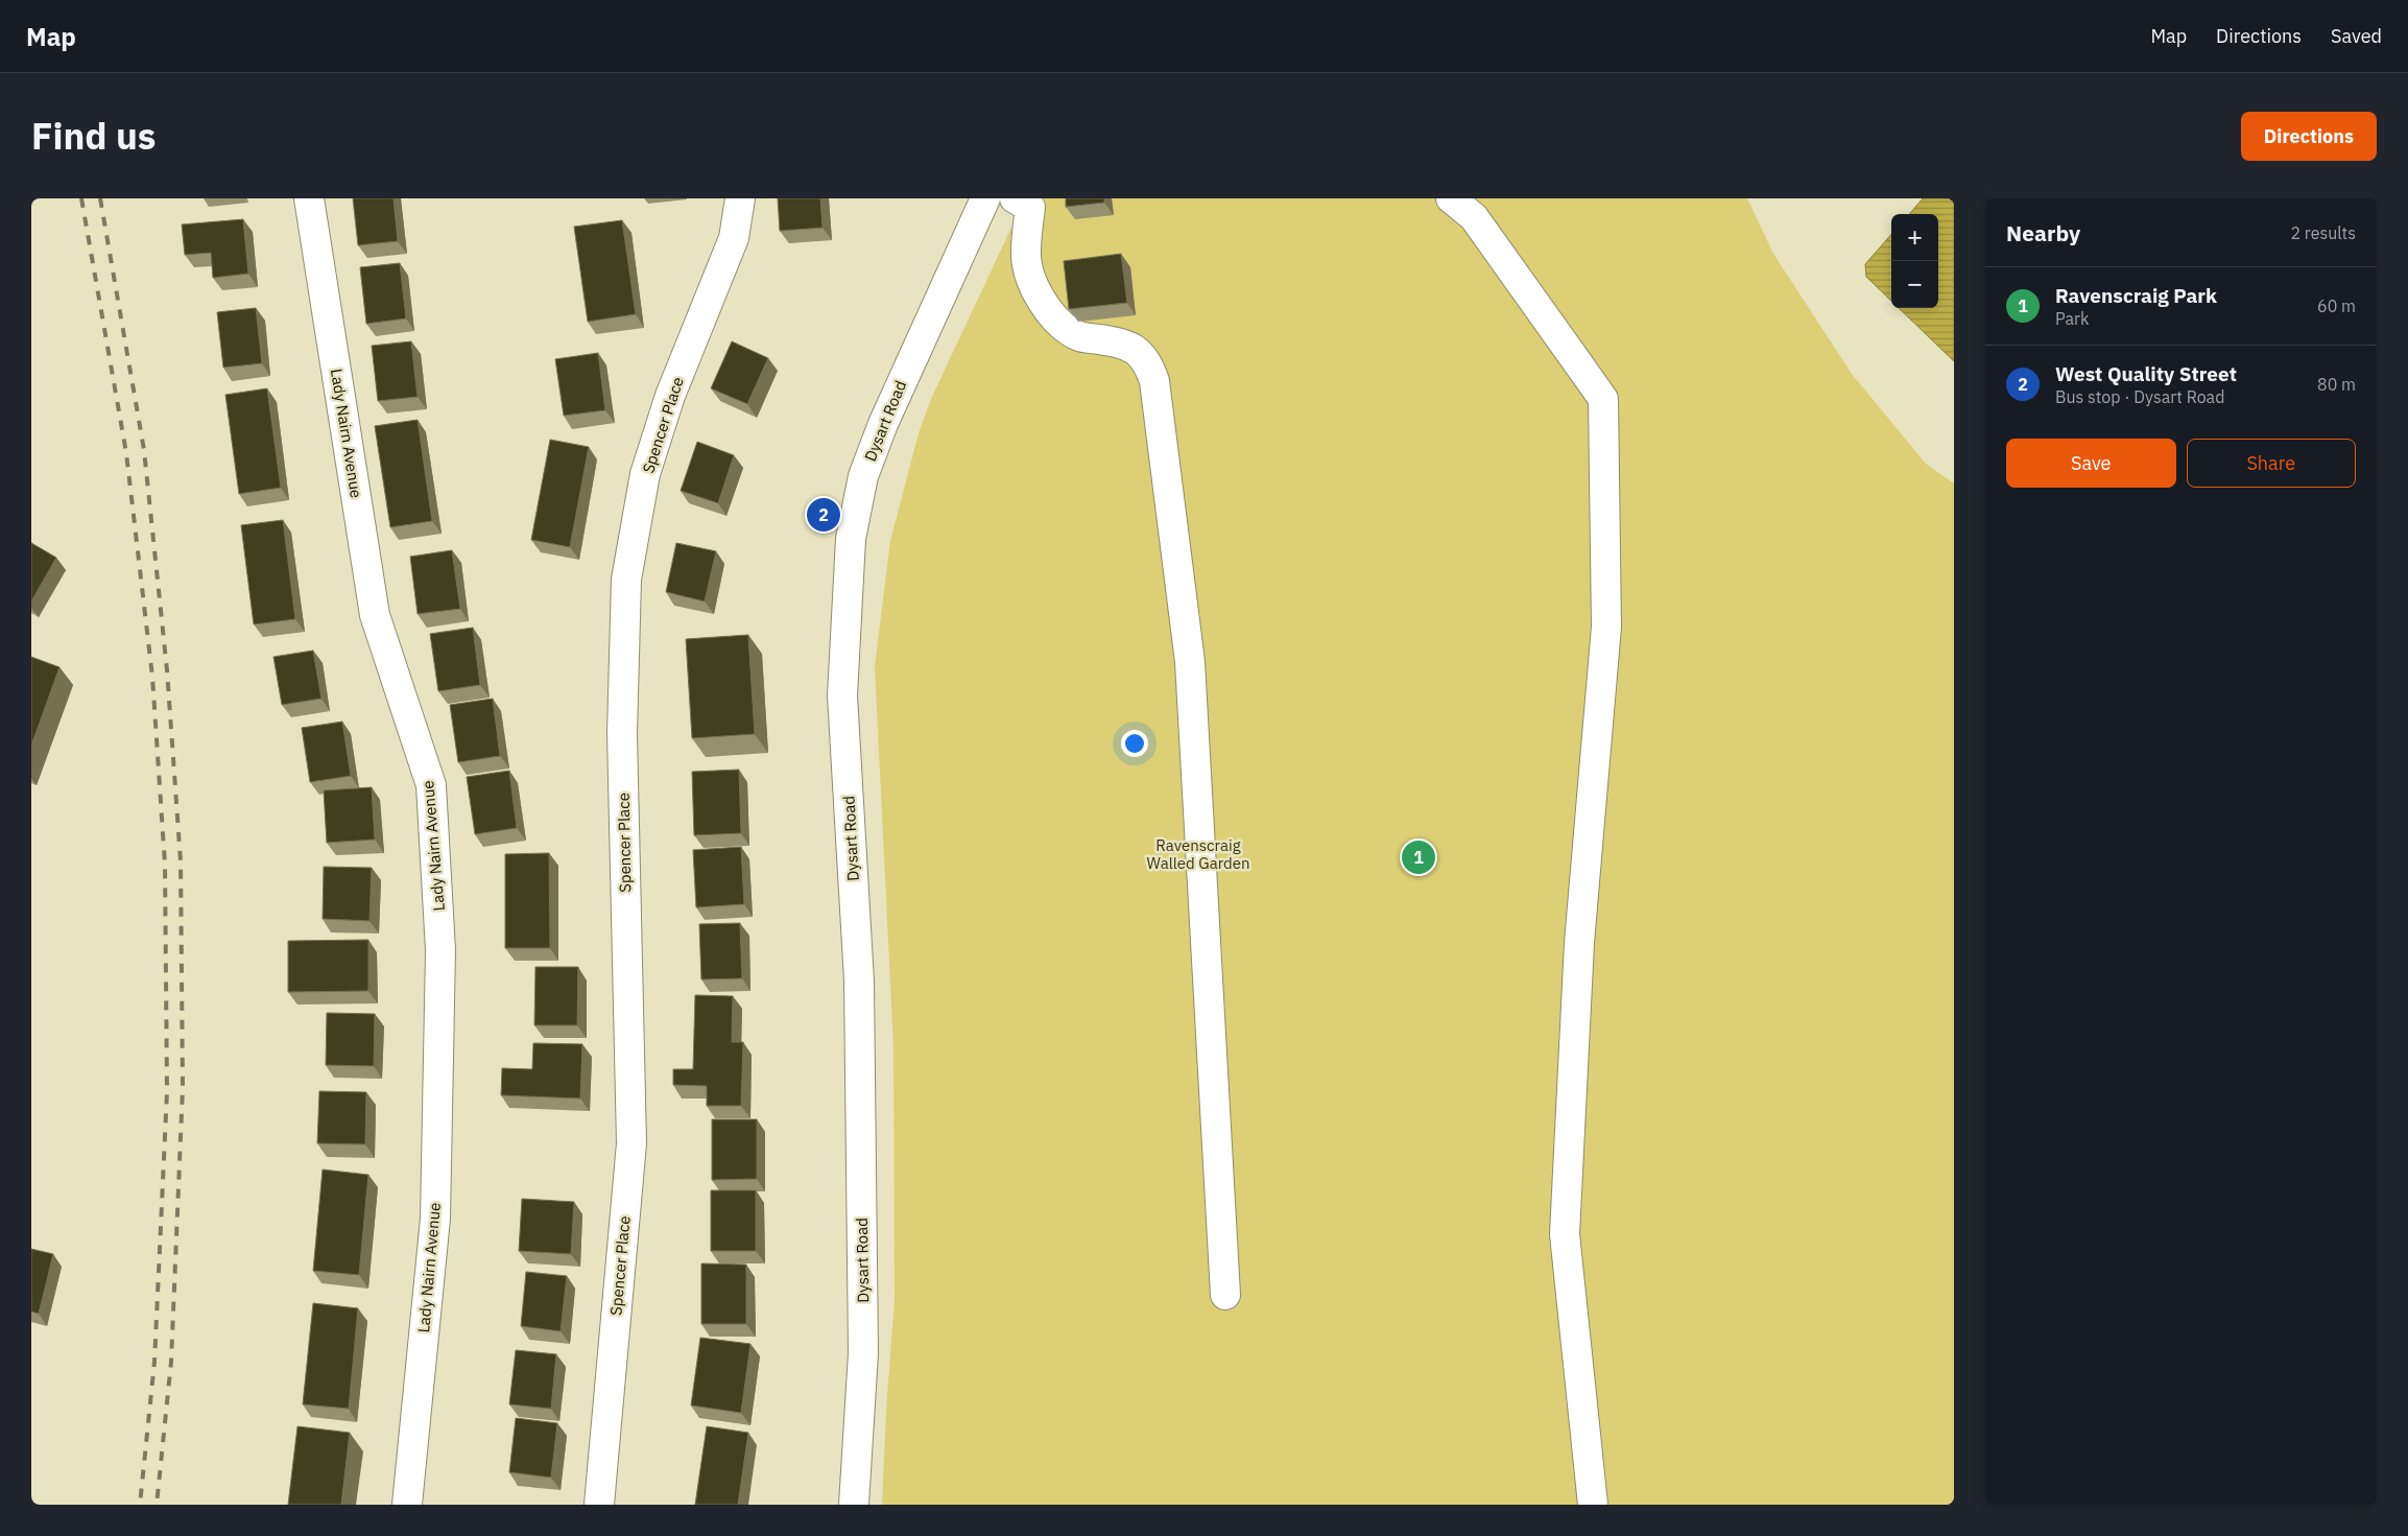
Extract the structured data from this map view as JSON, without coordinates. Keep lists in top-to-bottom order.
{
  "streets": {
    "street": ["Dysart Road", "Spencer Place", "Lady Nairn Avenue"]
  },
  "parks": ["Ravenscraig Walled Garden"],
  "page": {
    "header": "Map",
    "nav": ["Map", "Directions", "Saved"],
    "title": "Find us",
    "buttons": [
      "Directions",
      ["Save", "Share"]
    ],
    "heading": ["Nearby", "2 results"],
    "map_buttons": ["+", "−"],
    "list": [
      {
        "mark": "1",
        "name": "Ravenscraig Park",
        "note": "Park",
        "value": "60 m"
      },
      {
        "mark": "2",
        "name": "West Quality Street",
        "note": "Bus stop · Dysart Road",
        "value": "80 m"
      }
    ],
    "pins": ["2", "1"]
  }
}
